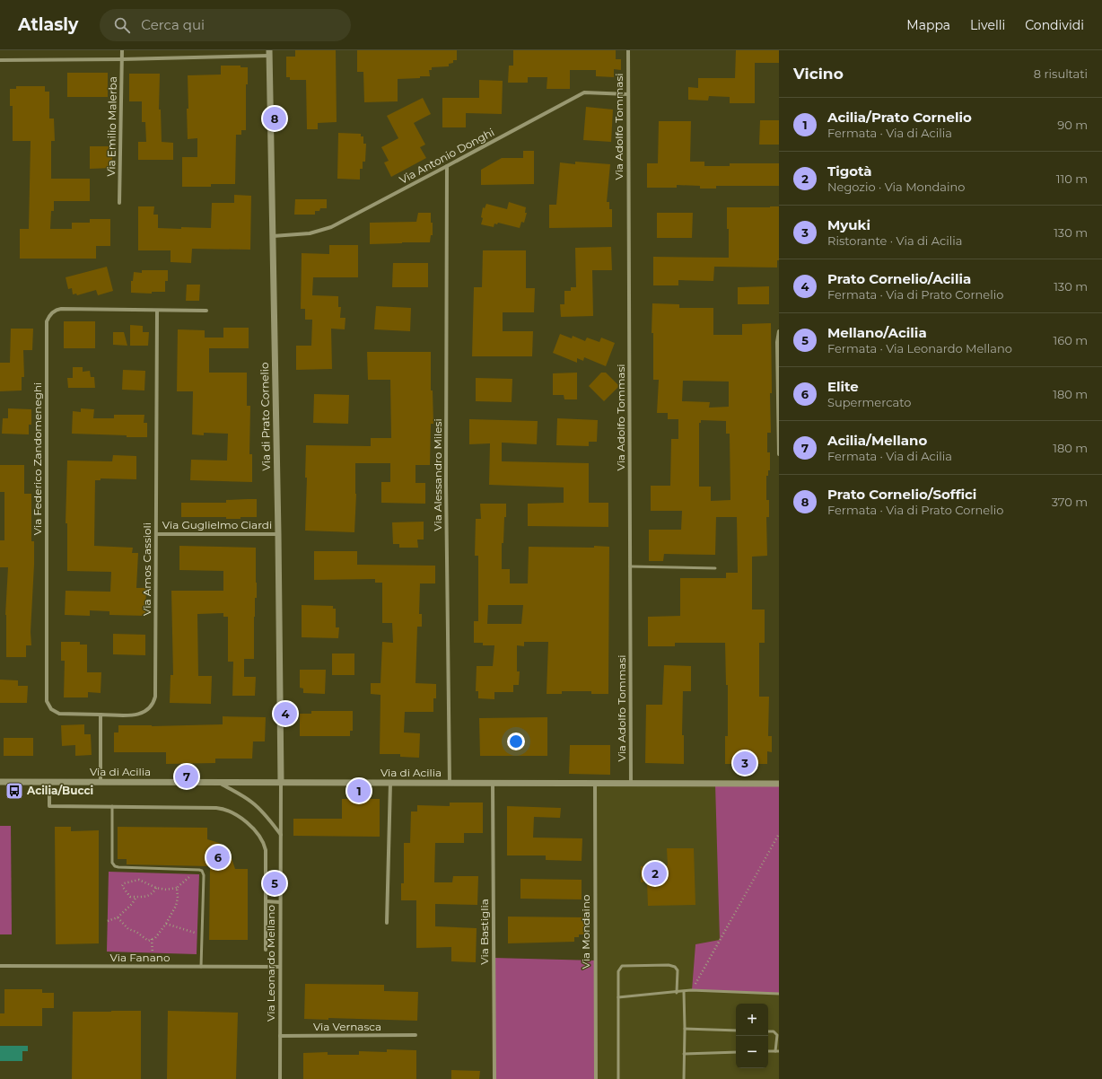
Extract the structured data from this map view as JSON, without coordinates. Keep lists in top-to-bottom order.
{
  "streets": {
    "street": [
      "Via Emilio Malerba",
      "Via Adolfo Tommasi",
      "Via Antonio Donghi",
      "Via di Prato Cornelio",
      "Via Federico Zandomeneghi",
      "Via Alessandro Milesi",
      "Via Guglielmo Ciardi",
      "Via Amos Cassioli",
      "Via di Acilia",
      "Via Bastiglia",
      "Via Mondaino",
      "Via Fanano",
      "Via Leonardo Mellano",
      "Via Vernasca"
    ]
  },
  "crossings": [
    ["Via Adolfo Tommasi", "Via Antonio Donghi"],
    ["Via Adolfo Tommasi", "Via di Acilia"],
    ["Via Antonio Donghi", "Via di Prato Cornelio"],
    ["Via Antonio Donghi", "Via Alessandro Milesi"],
    ["Via di Prato Cornelio", "Via Guglielmo Ciardi"],
    ["Via di Prato Cornelio", "Via di Acilia"],
    ["Via di Prato Cornelio", "Via Leonardo Mellano"],
    ["Via Federico Zandomeneghi", "Via Amos Cassioli"],
    ["Via Alessandro Milesi", "Via di Acilia"],
    ["Via Guglielmo Ciardi", "Via Amos Cassioli"],
    ["Via di Acilia", "Via Bastiglia"],
    ["Via di Acilia", "Via Mondaino"],
    ["Via di Acilia", "Via Leonardo Mellano"],
    ["Via Fanano", "Via Leonardo Mellano"],
    ["Via Leonardo Mellano", "Via Vernasca"]
  ],
  "places": {
    "bus stop": ["Acilia/Bucci"]
  },
  "page": {
    "header": "Atlasly",
    "search": "Cerca qui",
    "nav": ["Mappa", "Livelli", "Condividi"],
    "heading": ["Vicino", "8 risultati"],
    "list": [
      {
        "mark": "1",
        "name": "Acilia/Prato Cornelio",
        "note": "Fermata · Via di Acilia",
        "value": "90 m"
      },
      {
        "mark": "2",
        "name": "Tigotà",
        "note": "Negozio · Via Mondaino",
        "value": "110 m"
      },
      {
        "mark": "3",
        "name": "Myuki",
        "note": "Ristorante · Via di Acilia",
        "value": "130 m"
      },
      {
        "mark": "4",
        "name": "Prato Cornelio/Acilia",
        "note": "Fermata · Via di Prato Cornelio",
        "value": "130 m"
      },
      {
        "mark": "5",
        "name": "Mellano/Acilia",
        "note": "Fermata · Via Leonardo Mellano",
        "value": "160 m"
      },
      {
        "mark": "6",
        "name": "Elite",
        "note": "Supermercato",
        "value": "180 m"
      },
      {
        "mark": "7",
        "name": "Acilia/Mellano",
        "note": "Fermata · Via di Acilia",
        "value": "180 m"
      },
      {
        "mark": "8",
        "name": "Prato Cornelio/Soffici",
        "note": "Fermata · Via di Prato Cornelio",
        "value": "370 m"
      }
    ],
    "pins": [
      "8",
      "4",
      "3",
      "7",
      "1",
      "6",
      "2",
      "5"
    ],
    "map_buttons": ["+", "−"]
  }
}
